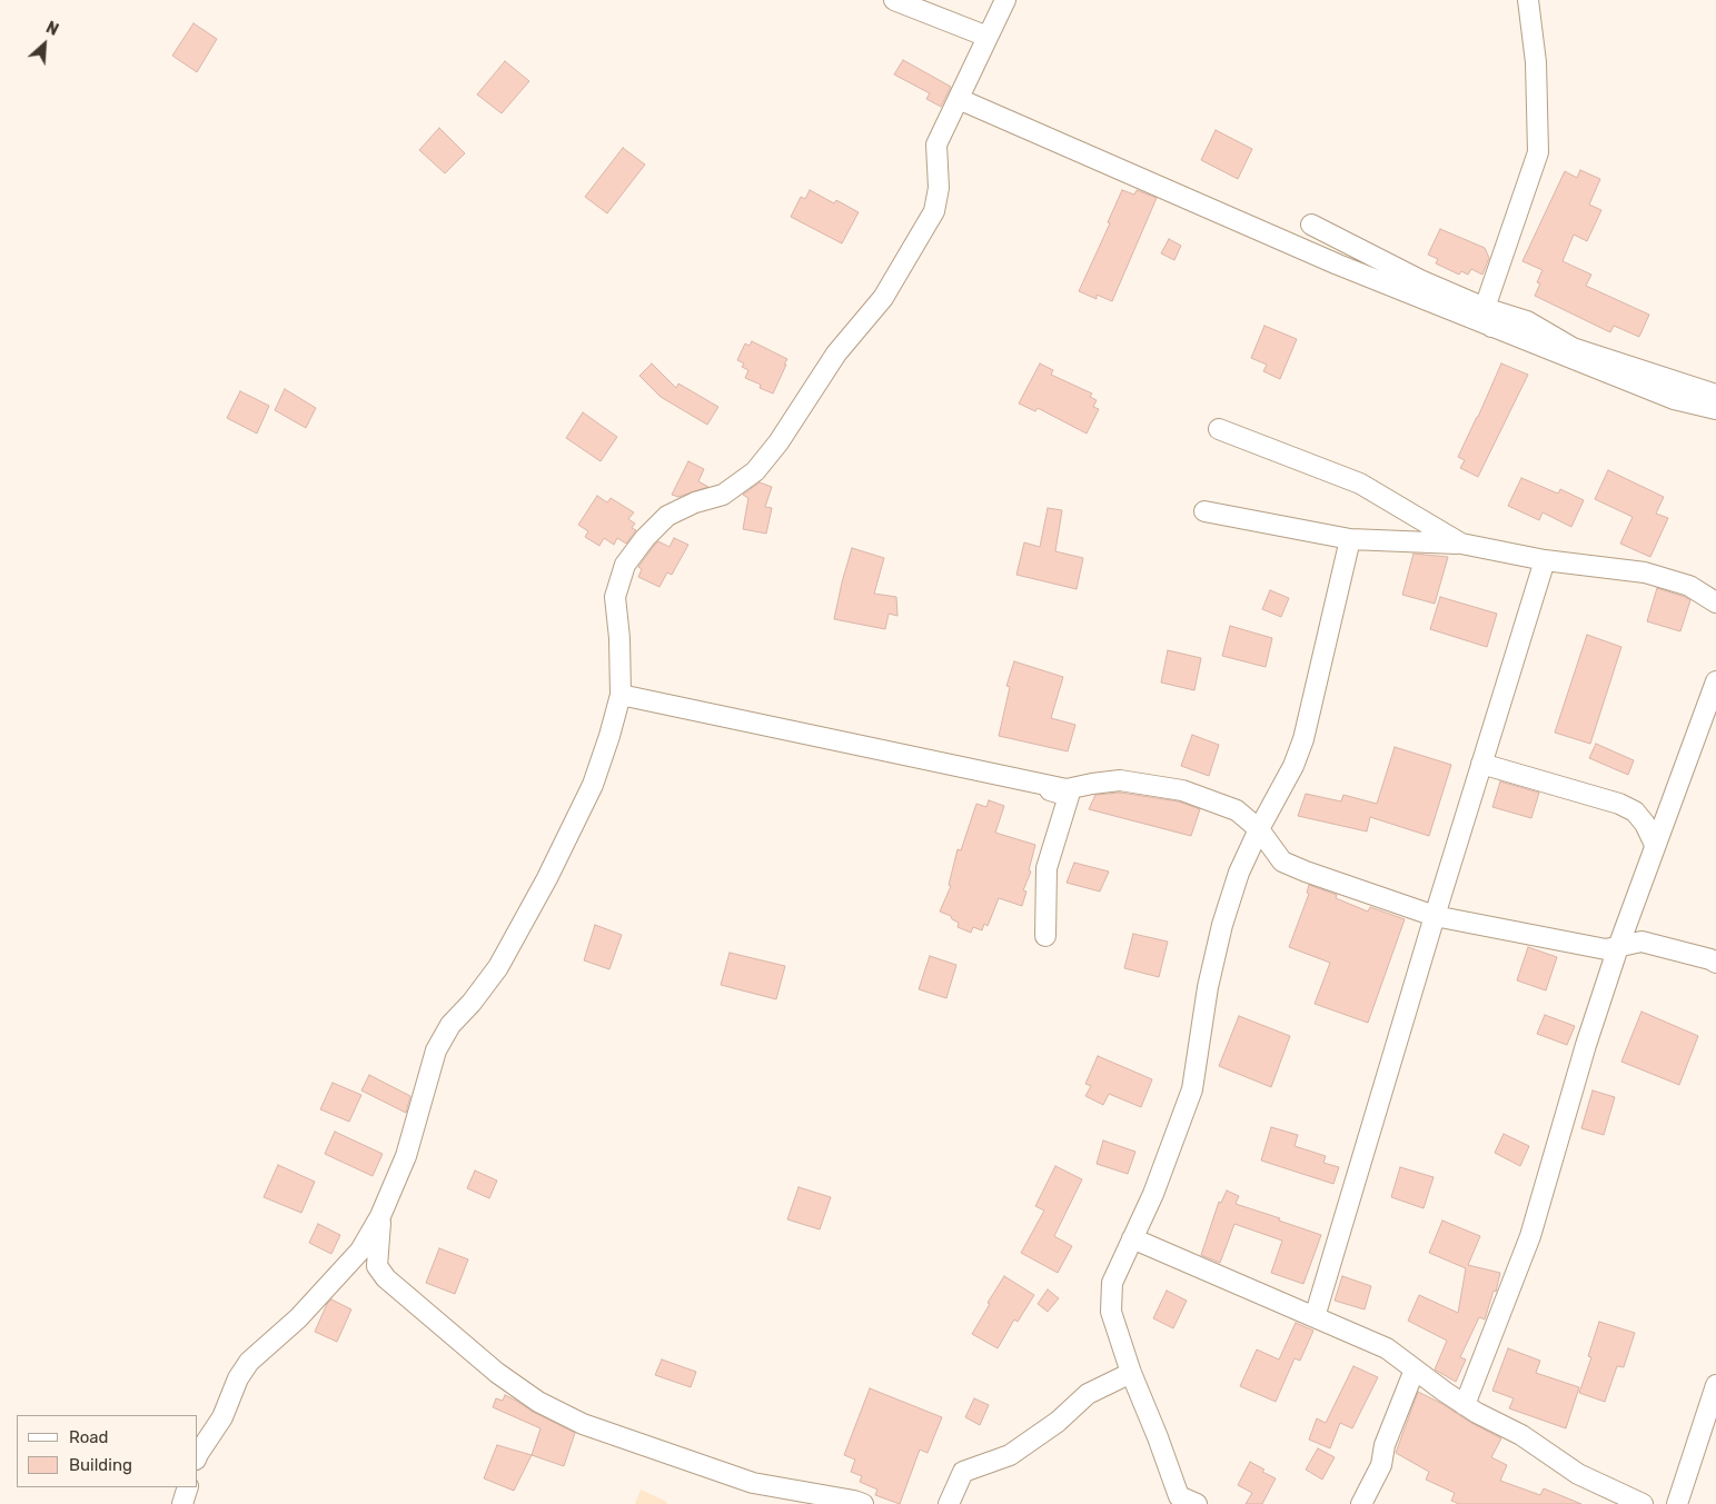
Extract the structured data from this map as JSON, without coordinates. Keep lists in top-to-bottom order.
{
  "legend": ["Road", "Building"],
  "north": "top right"
}
